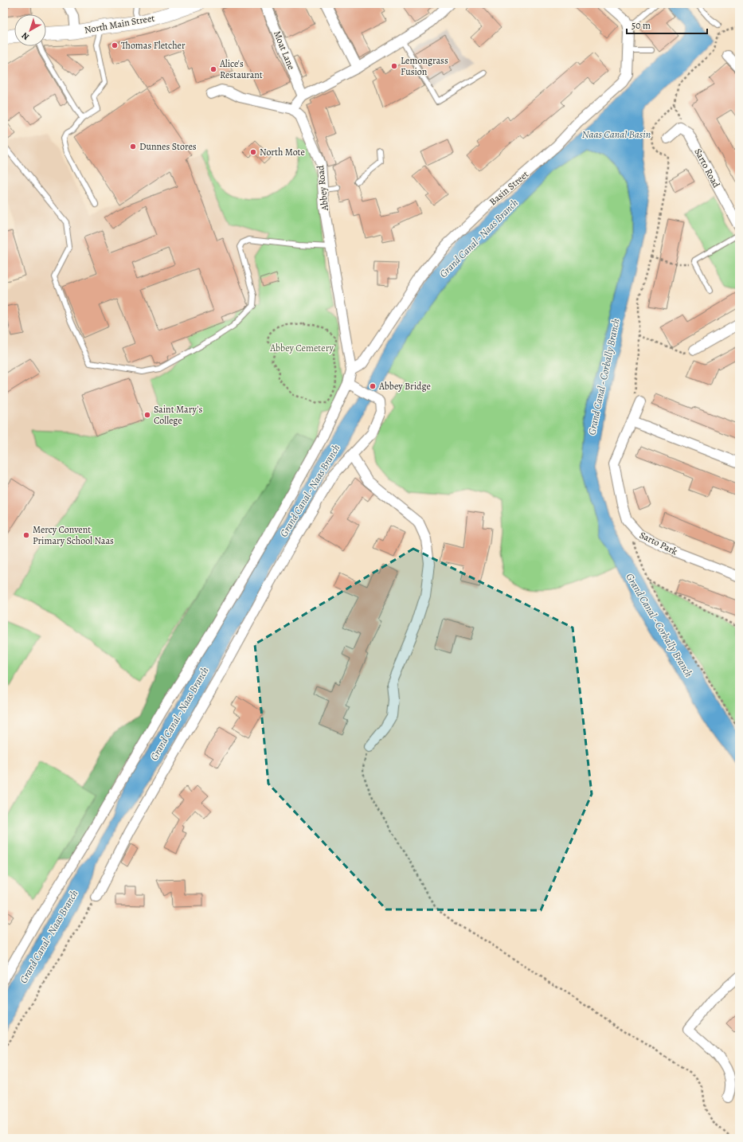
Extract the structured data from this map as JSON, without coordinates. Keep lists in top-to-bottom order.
{
  "streets": {
    "main road": ["North Main Street"],
    "street": [
      "Moat Lane",
      "Sarto Road",
      "Abbey Road",
      "Basin Street",
      "Sarto Park"
    ]
  },
  "crossings": [
    ["Abbey Road", "Basin Street"]
  ],
  "water": ["Naas Canal Basin", "Grand Canal - Naas Branch", "Grand Canal - Corbally Branch"],
  "parks": ["Abbey Cemetery"],
  "places": [
    "Thomas Fletcher",
    "Lemongrass Fusion",
    "Alice's Restaurant",
    "Dunnes Stores",
    "North Mote",
    "Abbey Bridge",
    "Saint Mary's College",
    "Mercy Convent Primary School Naas"
  ],
  "scale_bar": "50 m",
  "north": "bottom left"
}
